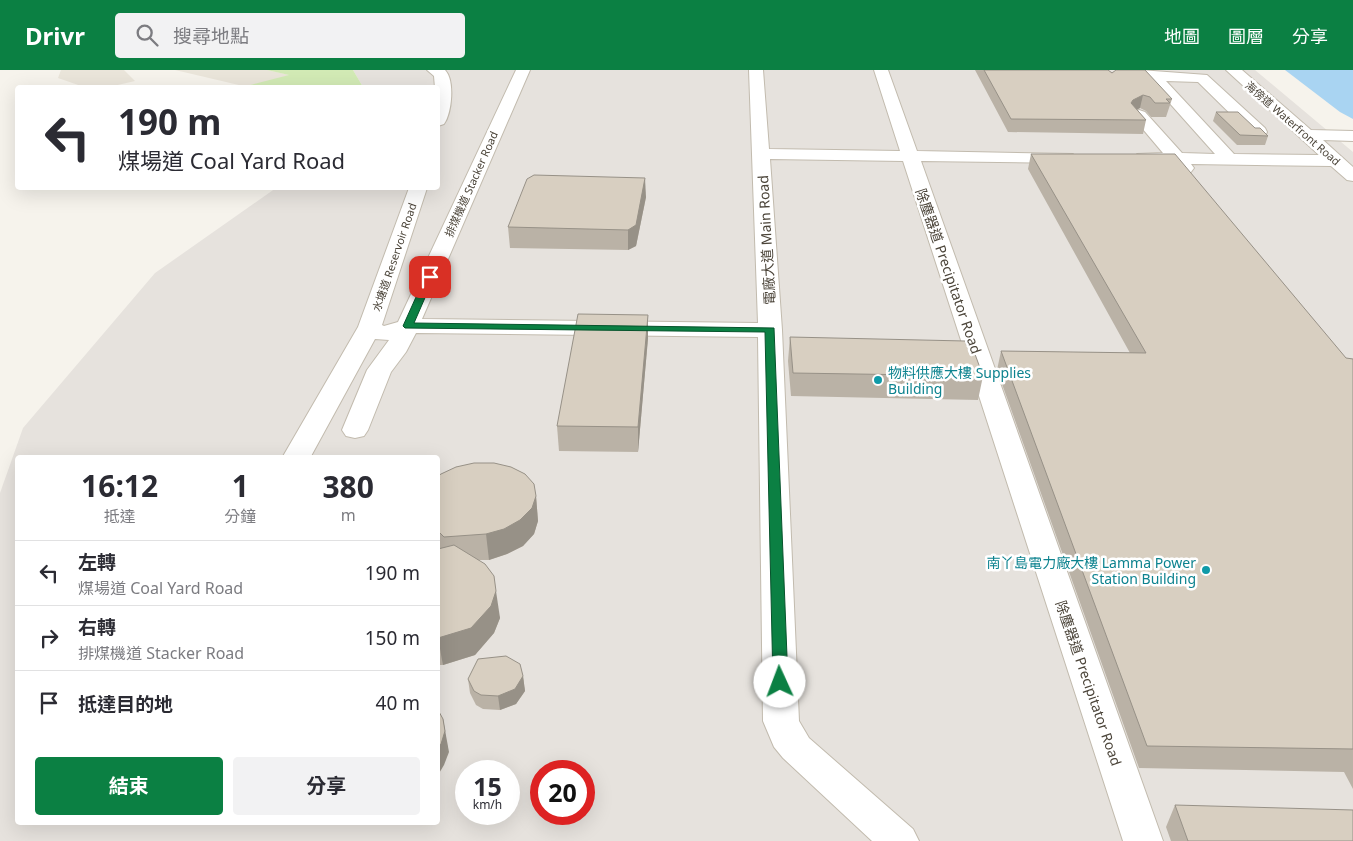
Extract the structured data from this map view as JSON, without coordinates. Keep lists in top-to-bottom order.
{
  "streets": {
    "lane": [
      "海傍道 Waterfront Road",
      "排煤機道 Stacker Road",
      "電廠大道 Main Road",
      "水塘道 Reservoir Road",
      "除塵器道 Precipitator Road"
    ]
  },
  "places": ["物料供應大樓 Supplies Building", "南丫島電力廠大樓 Lamma Power Station Building"],
  "page": {
    "header": "Drivr",
    "search": "搜尋地點",
    "nav": ["地圖", "圖層", "分享"],
    "turn": ["190 m", "煤場道 Coal Yard Road"],
    "eta": [
      "16:12",
      "抵達",
      "1",
      "分鐘",
      "380",
      "m"
    ],
    "list": [
      {
        "name": "左轉",
        "note": "煤場道 Coal Yard Road",
        "value": "190 m"
      },
      {
        "name": "右轉",
        "note": "排煤機道 Stacker Road",
        "value": "150 m"
      },
      {
        "name": "抵達目的地",
        "value": "40 m"
      }
    ],
    "buttons": ["結束", "分享"],
    "speed": "15 km/h",
    "limit": "20"
  }
}
